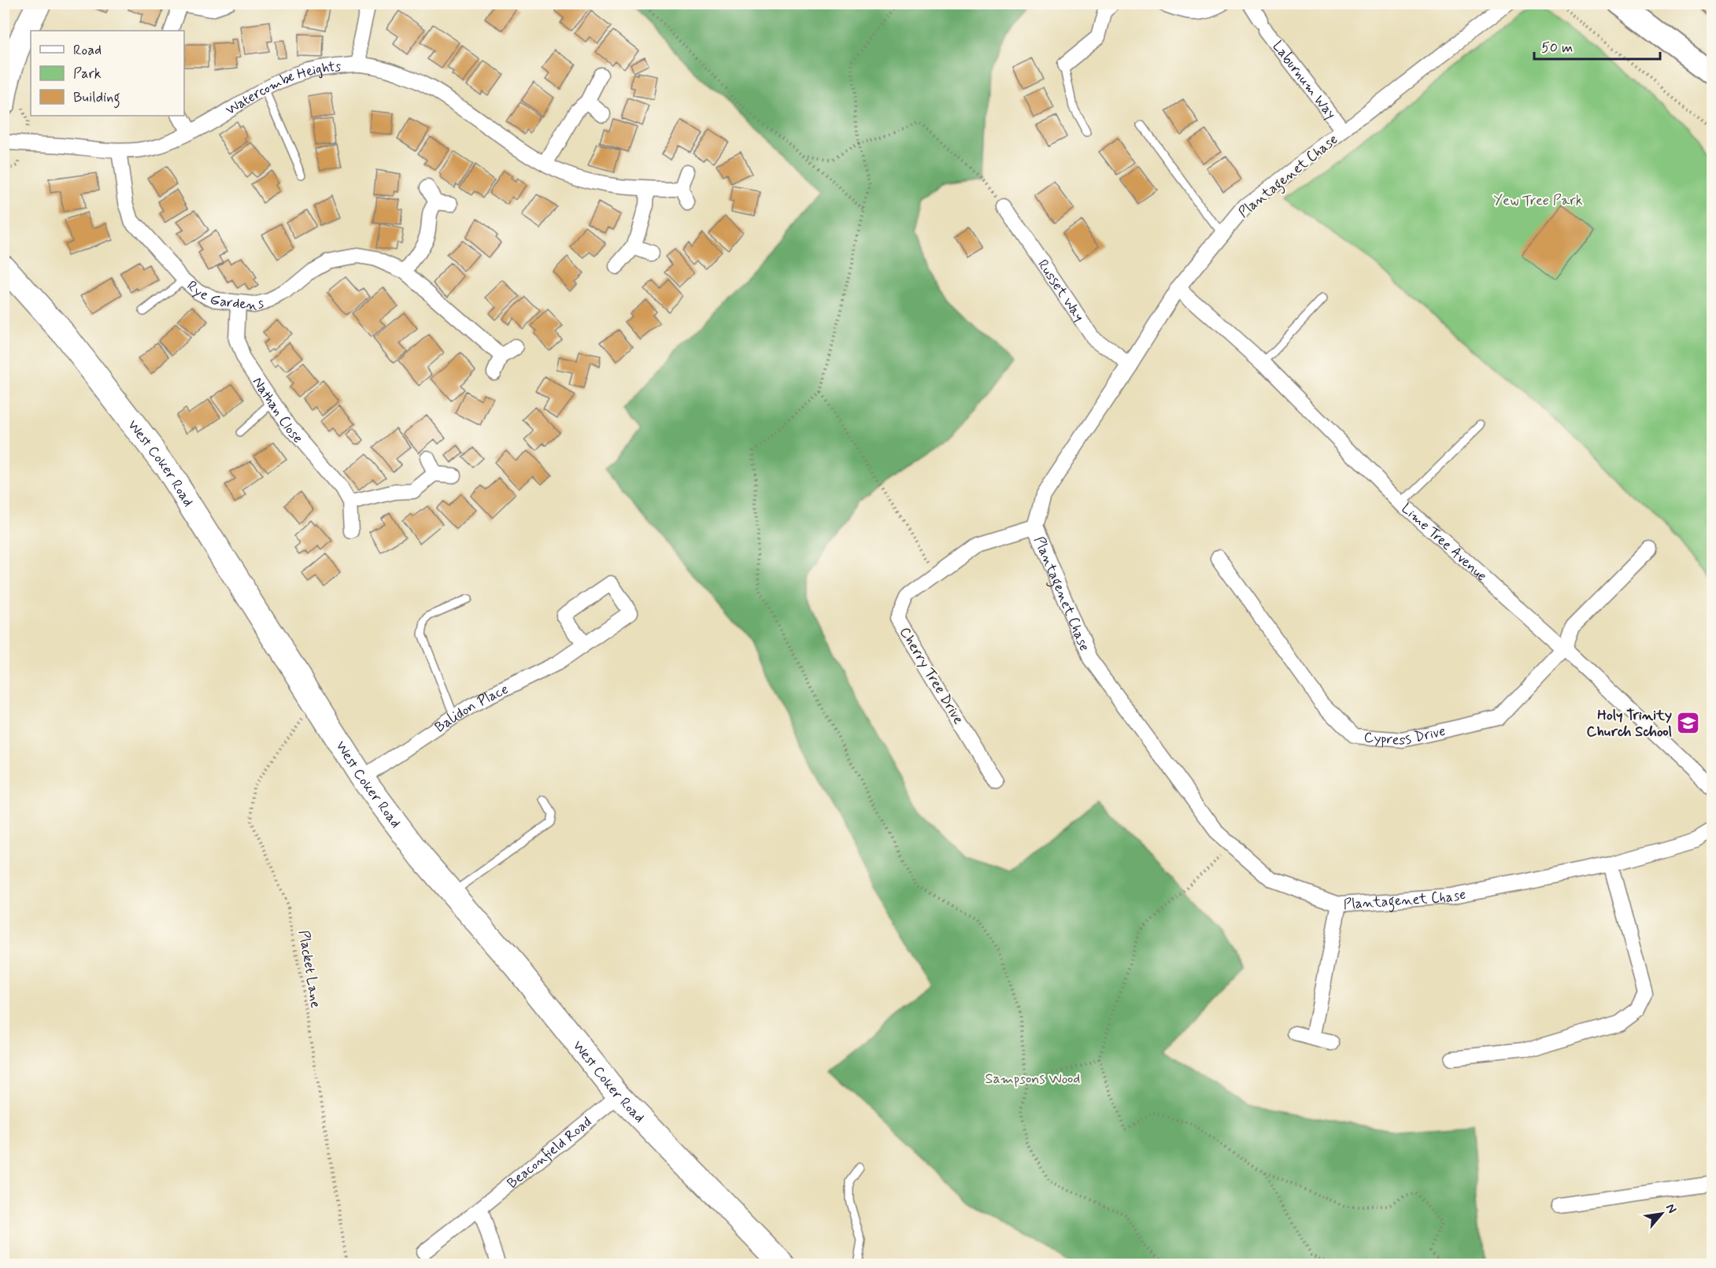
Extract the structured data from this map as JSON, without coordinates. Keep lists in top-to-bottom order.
{
  "streets": {
    "highway": ["West Coker Road"],
    "street": [
      "Laburnum Way",
      "Watercombe Heights",
      "Plantagenet Chase",
      "Russet Way",
      "Rye Gardens",
      "Nathan Close",
      "Lime Tree Avenue",
      "Cherry Tree Drive",
      "Balidon Place",
      "Cypress Drive",
      "Beaconfield Road"
    ],
    "path": ["Placket Lane"]
  },
  "crossings": [
    ["Laburnum Way", "Plantagenet Chase"],
    ["Watercombe Heights", "Rye Gardens"],
    ["Plantagenet Chase", "Russet Way"],
    ["Plantagenet Chase", "Lime Tree Avenue"],
    ["Plantagenet Chase", "Cherry Tree Drive"],
    ["Rye Gardens", "Nathan Close"],
    ["West Coker Road", "Balidon Place"],
    ["West Coker Road", "Placket Lane"],
    ["West Coker Road", "Beaconfield Road"],
    ["Lime Tree Avenue", "Cypress Drive"]
  ],
  "parks": ["Yew Tree Park", "Sampsons Wood"],
  "places": {
    "school or university": ["Holy Trinity Church School"]
  },
  "legend": ["Road", "Park", "Building"],
  "scale_bar": "50 m",
  "north": "top right"
}
